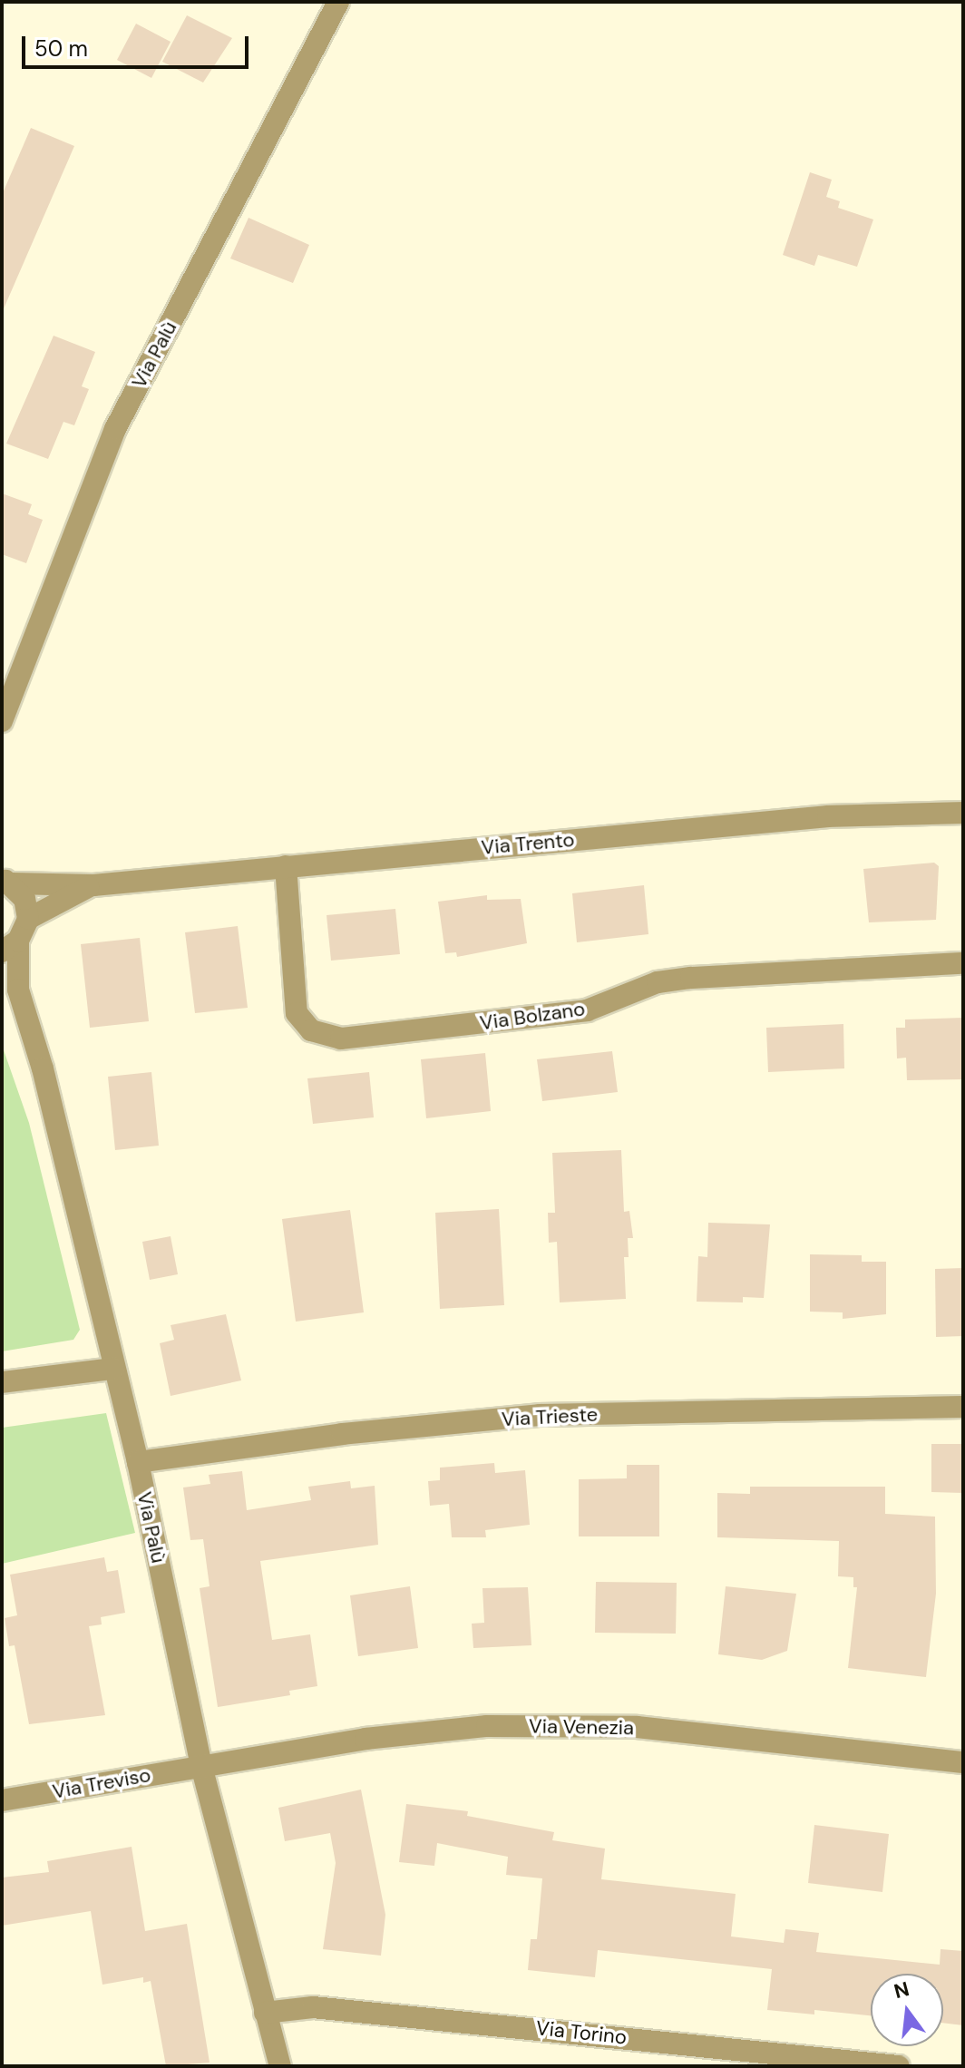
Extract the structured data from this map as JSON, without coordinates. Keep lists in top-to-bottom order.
{
  "streets": {
    "street": [
      "Via Palù",
      "Via Trento",
      "Via Bolzano",
      "Via Trieste",
      "Via Venezia",
      "Via Treviso",
      "Via Torino"
    ]
  },
  "crossings": [
    ["Via Palù", "Via Trento"],
    ["Via Palù", "Via Trieste"],
    ["Via Palù", "Via Venezia"],
    ["Via Palù", "Via Treviso"],
    ["Via Palù", "Via Torino"],
    ["Via Trento", "Via Bolzano"],
    ["Via Venezia", "Via Treviso"]
  ],
  "scale_bar": "50 m",
  "north": "top"
}
